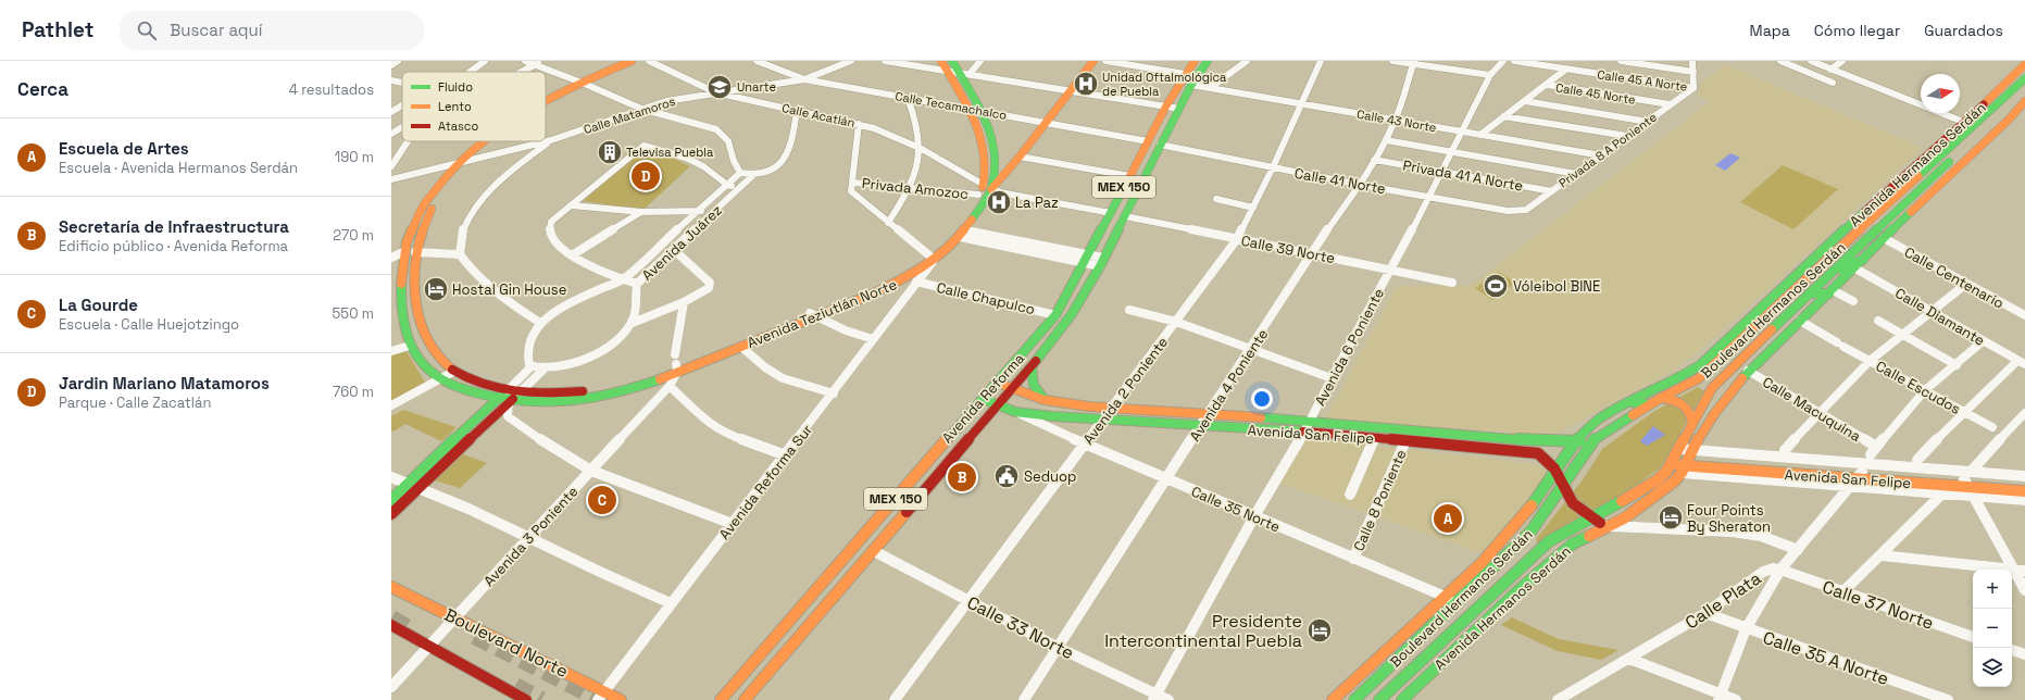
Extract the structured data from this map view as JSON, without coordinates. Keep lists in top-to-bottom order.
{
  "streets": {
    "main road": [
      "Avenida Hermanos Serdán",
      "MEX 150",
      "Boulevard Hermanos Serdán",
      "Avenida Teziutlán Norte",
      "Avenida Reforma",
      "Avenida San Felipe",
      "Boulevard Norte"
    ],
    "street": [
      "Calle 45 A Norte",
      "Calle 45 Norte",
      "Calle Tecamachalco",
      "Calle Matamoros",
      "Calle Acatlán",
      "Calle 43 Norte",
      "Privada 8 A Poniente",
      "Privada 41 A Norte",
      "Calle 41 Norte",
      "Privada Amozoc",
      "Avenida Juárez",
      "Calle 39 Norte",
      "Calle Centenario",
      "Calle Chapulco",
      "Calle Diamante",
      "Avenida 6 Poniente",
      "Avenida 4 Poniente",
      "Calle Escudos",
      "Avenida 2 Poniente",
      "Calle Macuquina",
      "Avenida Reforma Sur",
      "Calle 8 Poniente",
      "Calle 35 Norte",
      "Avenida 3 Poniente",
      "Calle Plata",
      "Calle 37 Norte",
      "Calle 33 Norte",
      "Calle 35 A Norte"
    ]
  },
  "crossings": [
    ["Calle 45 A Norte", "Privada 8 A Poniente"],
    ["Calle 45 Norte", "Privada 8 A Poniente"],
    ["Calle Tecamachalco", "Calle Matamoros"],
    ["Calle Tecamachalco", "Avenida Teziutlán Norte"],
    ["Calle Tecamachalco", "Avenida Reforma"],
    ["Calle Matamoros", "Calle Acatlán"],
    ["Calle Acatlán", "Avenida Teziutlán Norte"],
    ["Calle Acatlán", "Avenida Reforma"],
    ["Calle 43 Norte", "Privada 8 A Poniente"],
    ["Calle 43 Norte", "Avenida 6 Poniente"],
    ["Calle 43 Norte", "Avenida 4 Poniente"],
    ["Calle 43 Norte", "Avenida 2 Poniente"],
    ["Calle 43 Norte", "Avenida Reforma"],
    ["Privada 8 A Poniente", "Privada 41 A Norte"],
    ["Privada 8 A Poniente", "Calle 41 Norte"],
    ["Avenida Hermanos Serdán", "Calle Centenario"],
    ["Avenida Hermanos Serdán", "Boulevard Hermanos Serdán"],
    ["Avenida Hermanos Serdán", "Calle Diamante"],
    ["Avenida Hermanos Serdán", "Calle Escudos"],
    ["Avenida Hermanos Serdán", "Calle Macuquina"],
    ["Avenida Hermanos Serdán", "Avenida San Felipe"],
    ["Avenida Hermanos Serdán", "Calle 35 Norte"],
    ["Privada 41 A Norte", "Avenida 6 Poniente"],
    ["Privada 41 A Norte", "Avenida 4 Poniente"],
    ["Calle 41 Norte", "Avenida 6 Poniente"],
    ["Calle 41 Norte", "Avenida 4 Poniente"],
    ["Calle 41 Norte", "Avenida 2 Poniente"],
    ["Calle 41 Norte", "Avenida Reforma"],
    ["Privada Amozoc", "Avenida Teziutlán Norte"],
    ["Calle 39 Norte", "Avenida 6 Poniente"],
    ["Calle 39 Norte", "Avenida 4 Poniente"],
    ["Calle 39 Norte", "Avenida 2 Poniente"],
    ["Calle 39 Norte", "Avenida Reforma"],
    ["Calle Chapulco", "Avenida Reforma"],
    ["Calle Chapulco", "Avenida Reforma Sur"],
    ["Boulevard Hermanos Serdán", "Avenida San Felipe"],
    ["Boulevard Hermanos Serdán", "Calle 35 Norte"],
    ["Avenida Teziutlán Norte", "Avenida Reforma Sur"],
    ["Avenida Teziutlán Norte", "Avenida 3 Poniente"],
    ["Avenida 6 Poniente", "Avenida San Felipe"],
    ["Avenida 6 Poniente", "Calle 35 Norte"],
    ["Avenida 6 Poniente", "Calle 33 Norte"],
    ["Avenida 4 Poniente", "Avenida San Felipe"],
    ["Avenida 4 Poniente", "Calle 35 Norte"],
    ["Avenida 4 Poniente", "Calle 33 Norte"],
    ["Calle Escudos", "Calle Macuquina"],
    ["Avenida 2 Poniente", "Avenida San Felipe"],
    ["Avenida 2 Poniente", "Calle 35 Norte"],
    ["Avenida 2 Poniente", "Calle 33 Norte"],
    ["Avenida Reforma", "Avenida San Felipe"],
    ["Avenida Reforma", "Calle 33 Norte"],
    ["Avenida San Felipe", "Calle 8 Poniente"],
    ["Avenida San Felipe", "Calle 35 Norte"],
    ["Avenida Reforma Sur", "Boulevard Norte"],
    ["Calle 8 Poniente", "Calle 35 Norte"],
    ["Avenida 3 Poniente", "Boulevard Norte"],
    ["Calle Plata", "Calle 37 Norte"],
    ["Calle Plata", "Calle 35 A Norte"]
  ],
  "places": {
    "hospital": ["Unidad Oftalmológica de Puebla", "La Paz"],
    "school or university": ["Unarte"],
    "building": ["Televisa Puebla"],
    "sports": ["Vóleibol BINE"],
    "hotel": ["Hostal Gin House", "Four Points By Sheraton", "Presidente Intercontinental Puebla"],
    "public building": ["Seduop"]
  },
  "legend": ["Fluido", "Lento", "Atasco"],
  "north": "right",
  "page": {
    "header": "Pathlet",
    "search": "Buscar aquí",
    "nav": ["Mapa", "Cómo llegar", "Guardados"],
    "heading": ["Cerca", "4 resultados"],
    "list": [
      {
        "mark": "A",
        "name": "Escuela de Artes",
        "note": "Escuela · Avenida Hermanos Serdán",
        "value": "190 m"
      },
      {
        "mark": "B",
        "name": "Secretaría de Infraestructura",
        "note": "Edificio público · Avenida Reforma",
        "value": "270 m"
      },
      {
        "mark": "C",
        "name": "La Gourde",
        "note": "Escuela · Calle Huejotzingo",
        "value": "550 m"
      },
      {
        "mark": "D",
        "name": "Jardin Mariano Matamoros",
        "note": "Parque · Calle Zacatlán",
        "value": "760 m"
      }
    ],
    "pins": [
      "D",
      "B",
      "C",
      "A"
    ],
    "map_buttons": ["+", "−"]
  }
}
